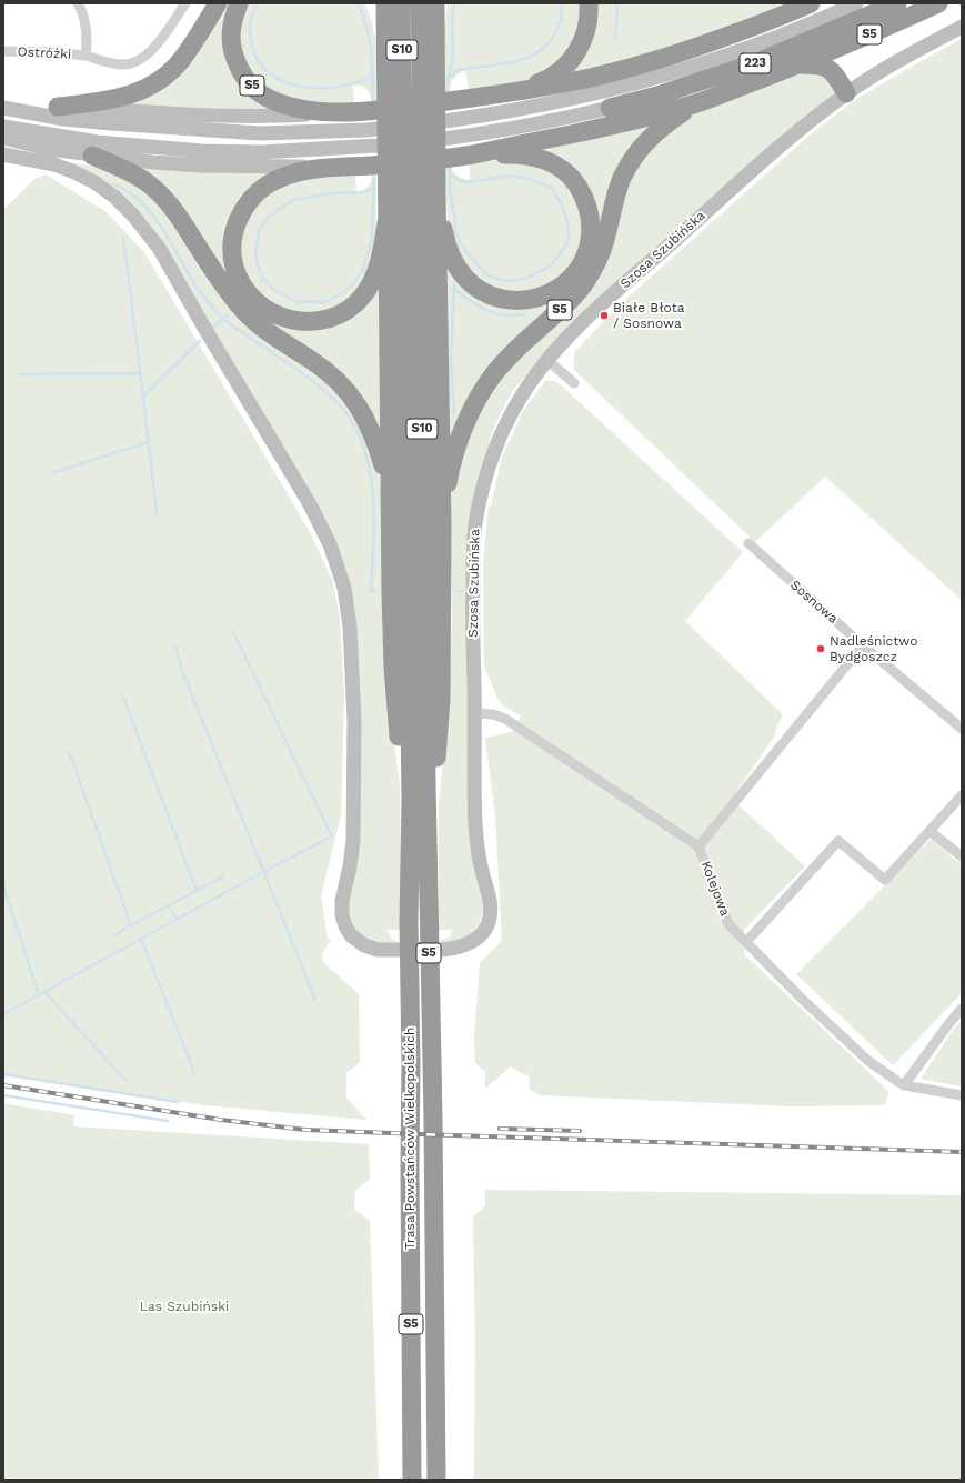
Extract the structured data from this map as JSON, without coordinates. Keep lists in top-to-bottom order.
{
  "streets": {
    "highway": [
      "S5",
      "S10",
      "223",
      "Trasa Powstańców Wielkopolskich"
    ],
    "main road": ["Szosa Szubińska"],
    "street": ["Ostróżki", "Sosnowa", "Kolejowa"]
  },
  "crossings": [
    ["S5", "S10"],
    ["S5", "Trasa Powstańców Wielkopolskich"],
    ["S10", "Trasa Powstańców Wielkopolskich"],
    ["Szosa Szubińska", "Kolejowa"]
  ],
  "parks": ["Las Szubiński"],
  "places": ["Białe Błota / Sosnowa", "Nadleśnictwo Bydgoszcz"]
}
